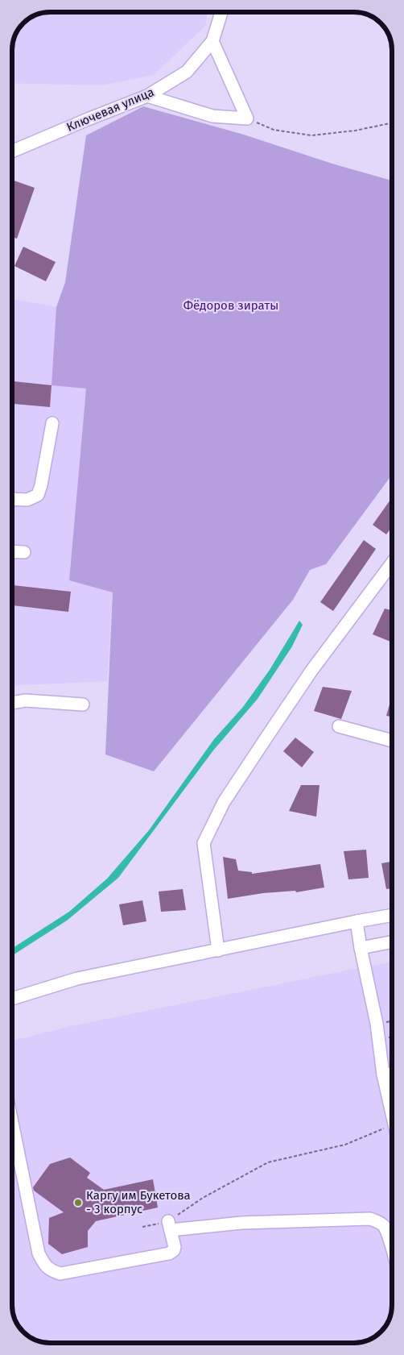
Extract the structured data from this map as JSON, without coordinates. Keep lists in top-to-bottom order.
{
  "streets": {
    "street": ["Ключевая улица"]
  },
  "parks": ["Фёдоров зираты"],
  "places": ["Каргу им Букетова - 3 корпус"]
}
